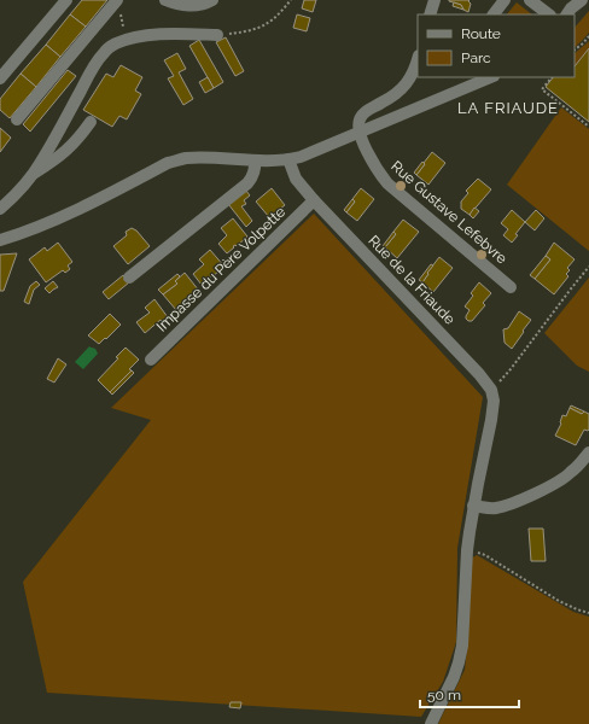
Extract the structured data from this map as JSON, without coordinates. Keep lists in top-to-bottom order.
{
  "streets": {
    "street": ["Rue Gustave Lefebvre", "Impasse du Père Volpette", "Rue de la Friaude"]
  },
  "crossings": [
    ["Impasse du Père Volpette", "Rue de la Friaude"]
  ],
  "districts": ["LA FRIAUDE"],
  "legend": ["Route", "Parc"],
  "scale_bar": "50 m"
}
